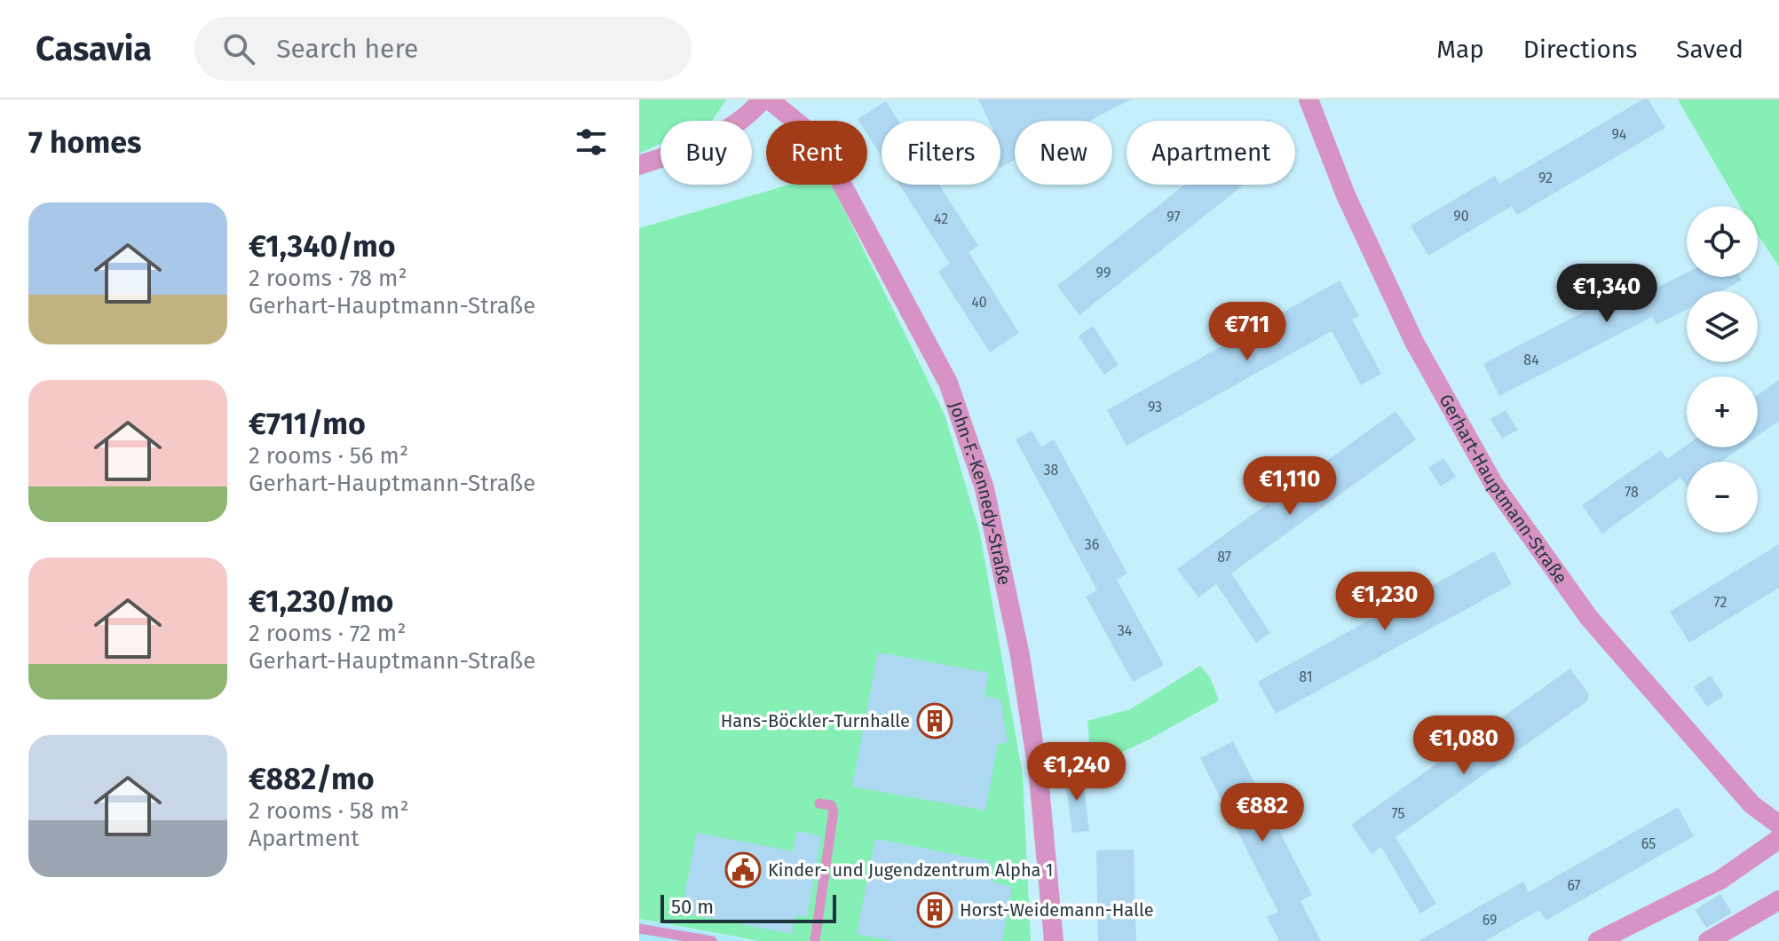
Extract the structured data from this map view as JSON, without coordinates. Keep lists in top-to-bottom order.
{
  "streets": {
    "street": ["Gerhart-Hauptmann-Straße", "John-F.-Kennedy-Straße"]
  },
  "places": {
    "building": ["Hans-Böckler-Turnhalle", "Horst-Weidemann-Halle"],
    "public building": ["Kinder- und Jugendzentrum Alpha 1"]
  },
  "house_numbers": [
    "94",
    "92",
    "90",
    "97",
    "42",
    "99",
    "40",
    "84",
    "93",
    "38",
    "78",
    "36",
    "87",
    "72",
    "34",
    "81",
    "75",
    "65",
    "67",
    "69"
  ],
  "scale_bar": "50 m",
  "page": {
    "header": "Casavia",
    "search": "Search here",
    "nav": ["Map", "Directions", "Saved"],
    "heading": "7 homes",
    "chip": [
      "Buy",
      "Rent",
      "Filters",
      "New",
      "Apartment"
    ],
    "list": [
      {
        "name": "€1,340/mo",
        "note": "2 rooms · 78 m² · Gerhart-Hauptmann-Straße"
      },
      {
        "name": "€711/mo",
        "note": "2 rooms · 56 m² · Gerhart-Hauptmann-Straße"
      },
      {
        "name": "€1,230/mo",
        "note": "2 rooms · 72 m² · Gerhart-Hauptmann-Straße"
      },
      {
        "name": "€882/mo",
        "note": "2 rooms · 58 m² · Apartment"
      }
    ],
    "map_buttons": ["+", "−"],
    "price": [
      "€1,340",
      "€711",
      "€1,110",
      "€1,230",
      "€1,080",
      "€1,240",
      "€882"
    ],
    "scale": "50 m"
  }
}
